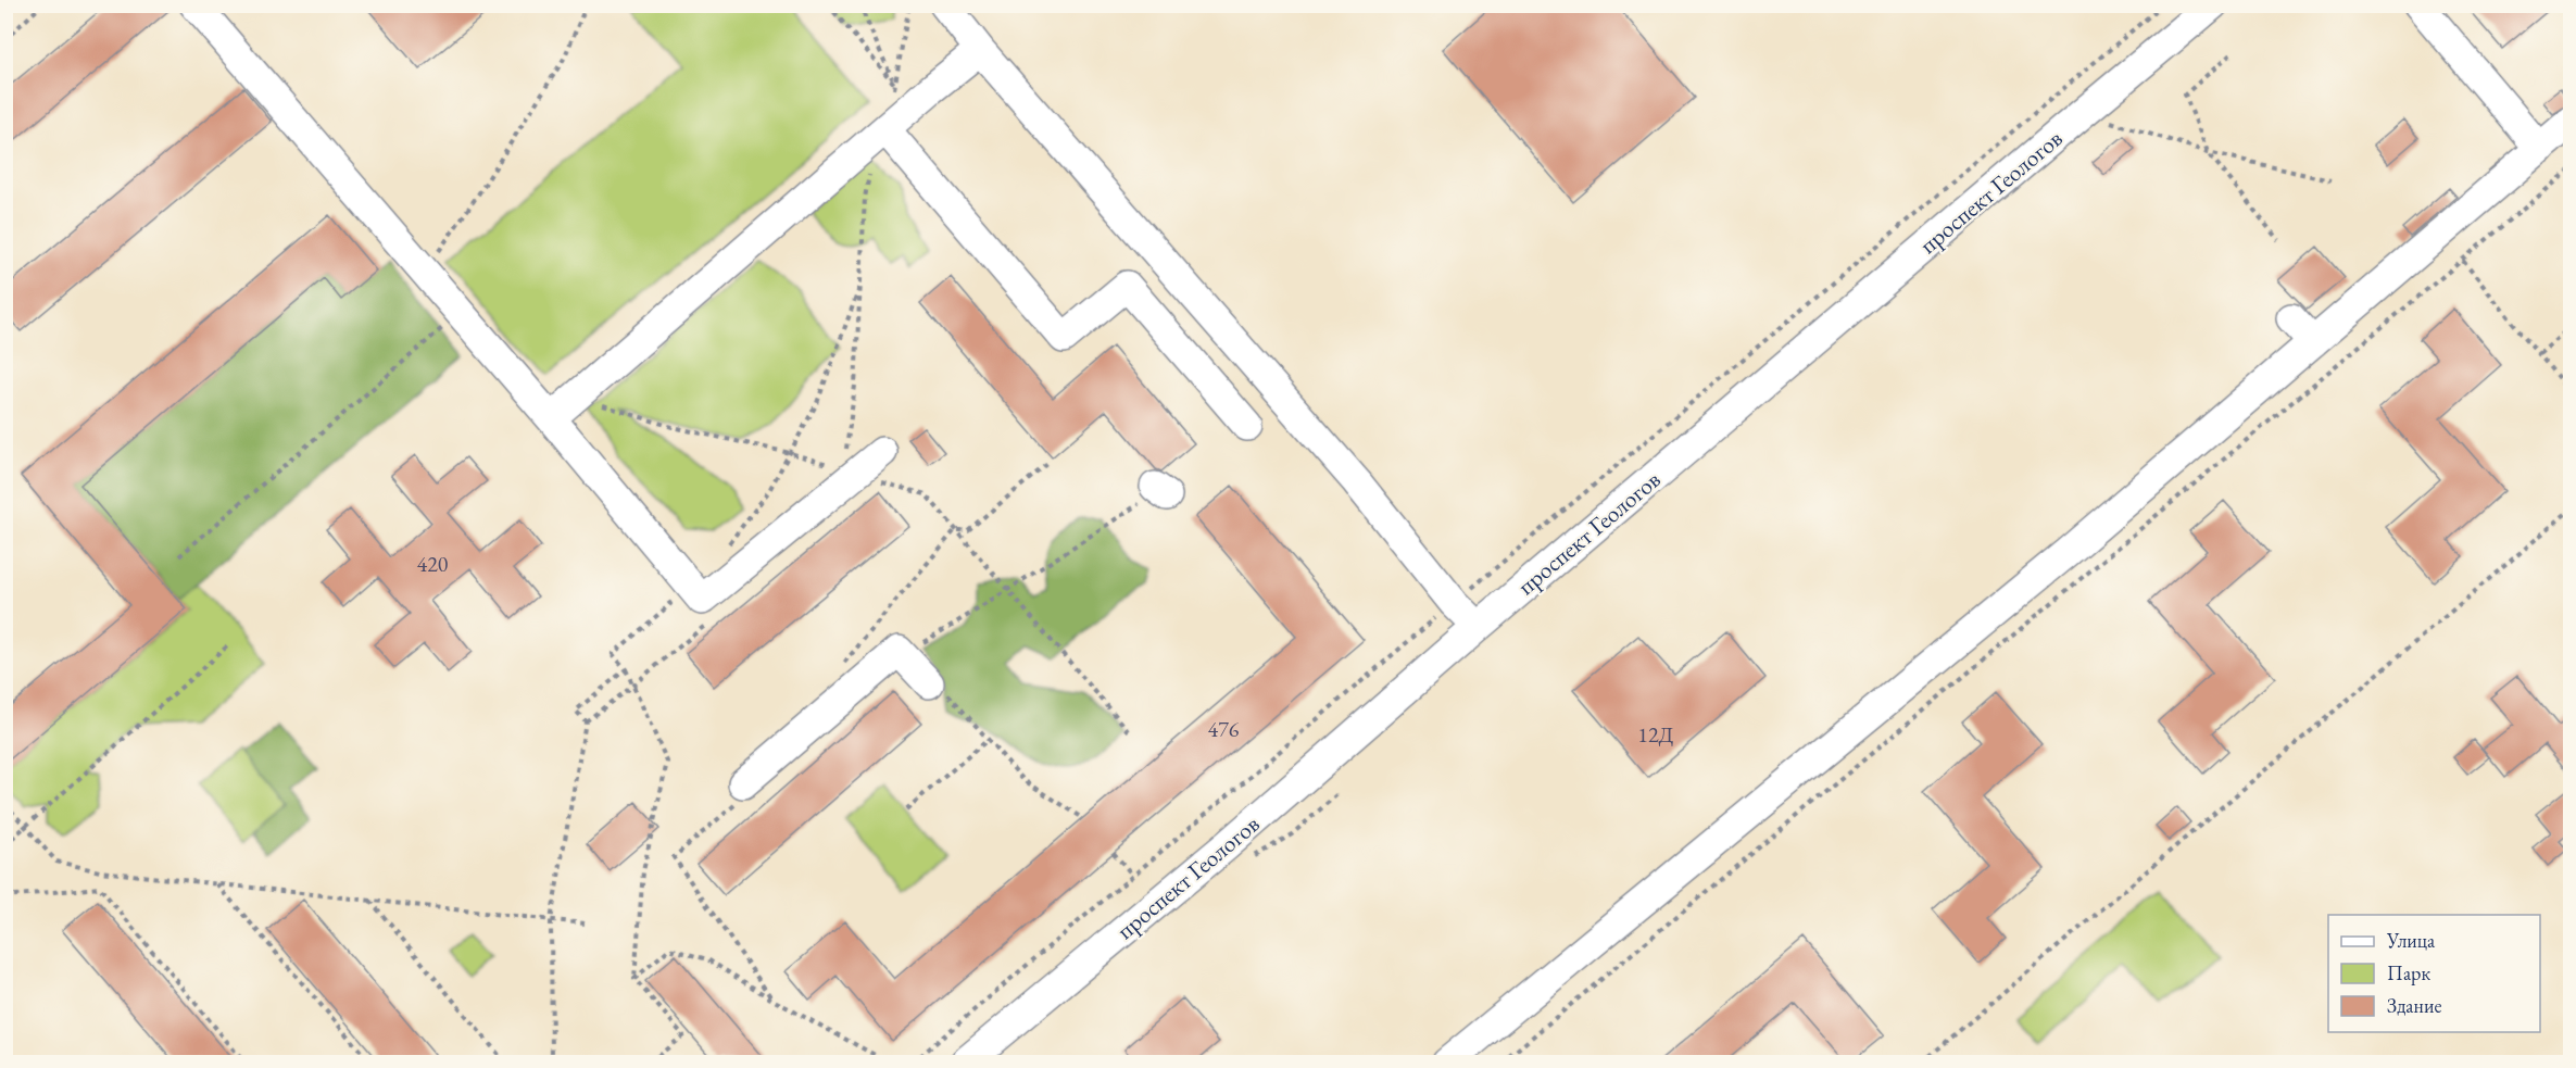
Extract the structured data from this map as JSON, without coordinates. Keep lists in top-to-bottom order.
{
  "streets": {
    "street": ["проспект Геологов"]
  },
  "house_numbers": ["420", "476", "12Д"],
  "legend": ["Улица", "Парк", "Здание"]
}
